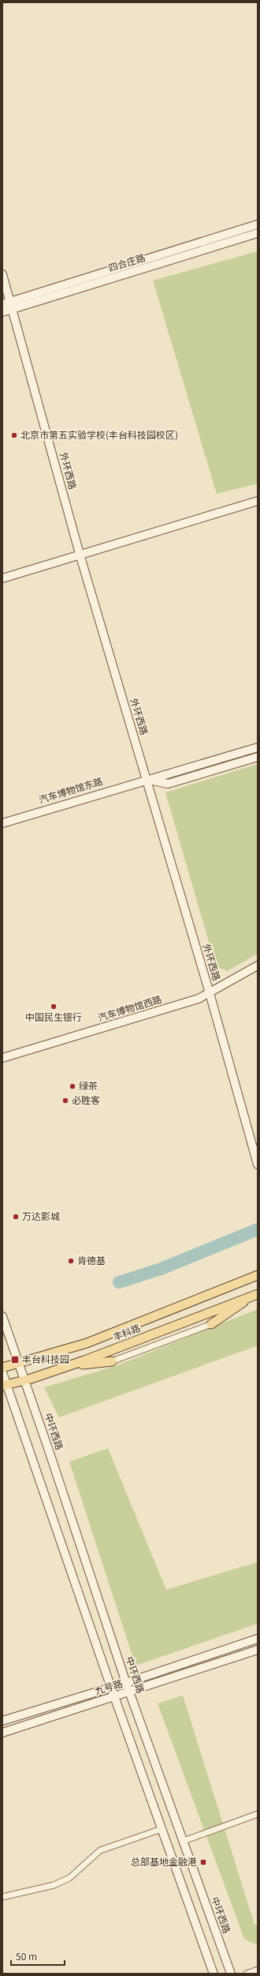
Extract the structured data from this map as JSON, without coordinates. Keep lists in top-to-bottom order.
{
  "streets": {
    "main road": ["丰科路"],
    "street": [
      "四合庄路",
      "外环西路",
      "汽车博物馆东路",
      "汽车博物馆西路",
      "中环西路",
      "九号路"
    ]
  },
  "crossings": [
    ["四合庄路", "外环西路"],
    ["外环西路", "汽车博物馆东路"],
    ["外环西路", "汽车博物馆西路"],
    ["丰科路", "中环西路"],
    ["中环西路", "九号路"]
  ],
  "places": {
    "other": [
      "北京市第五实验学校(丰台科技园校区)",
      "中国民生银行",
      "绿茶",
      "必胜客",
      "万达影城",
      "肯德基"
    ],
    "transit": ["丰台科技园", "总部基地金融港"]
  },
  "scale_bar": "50 m"
}
